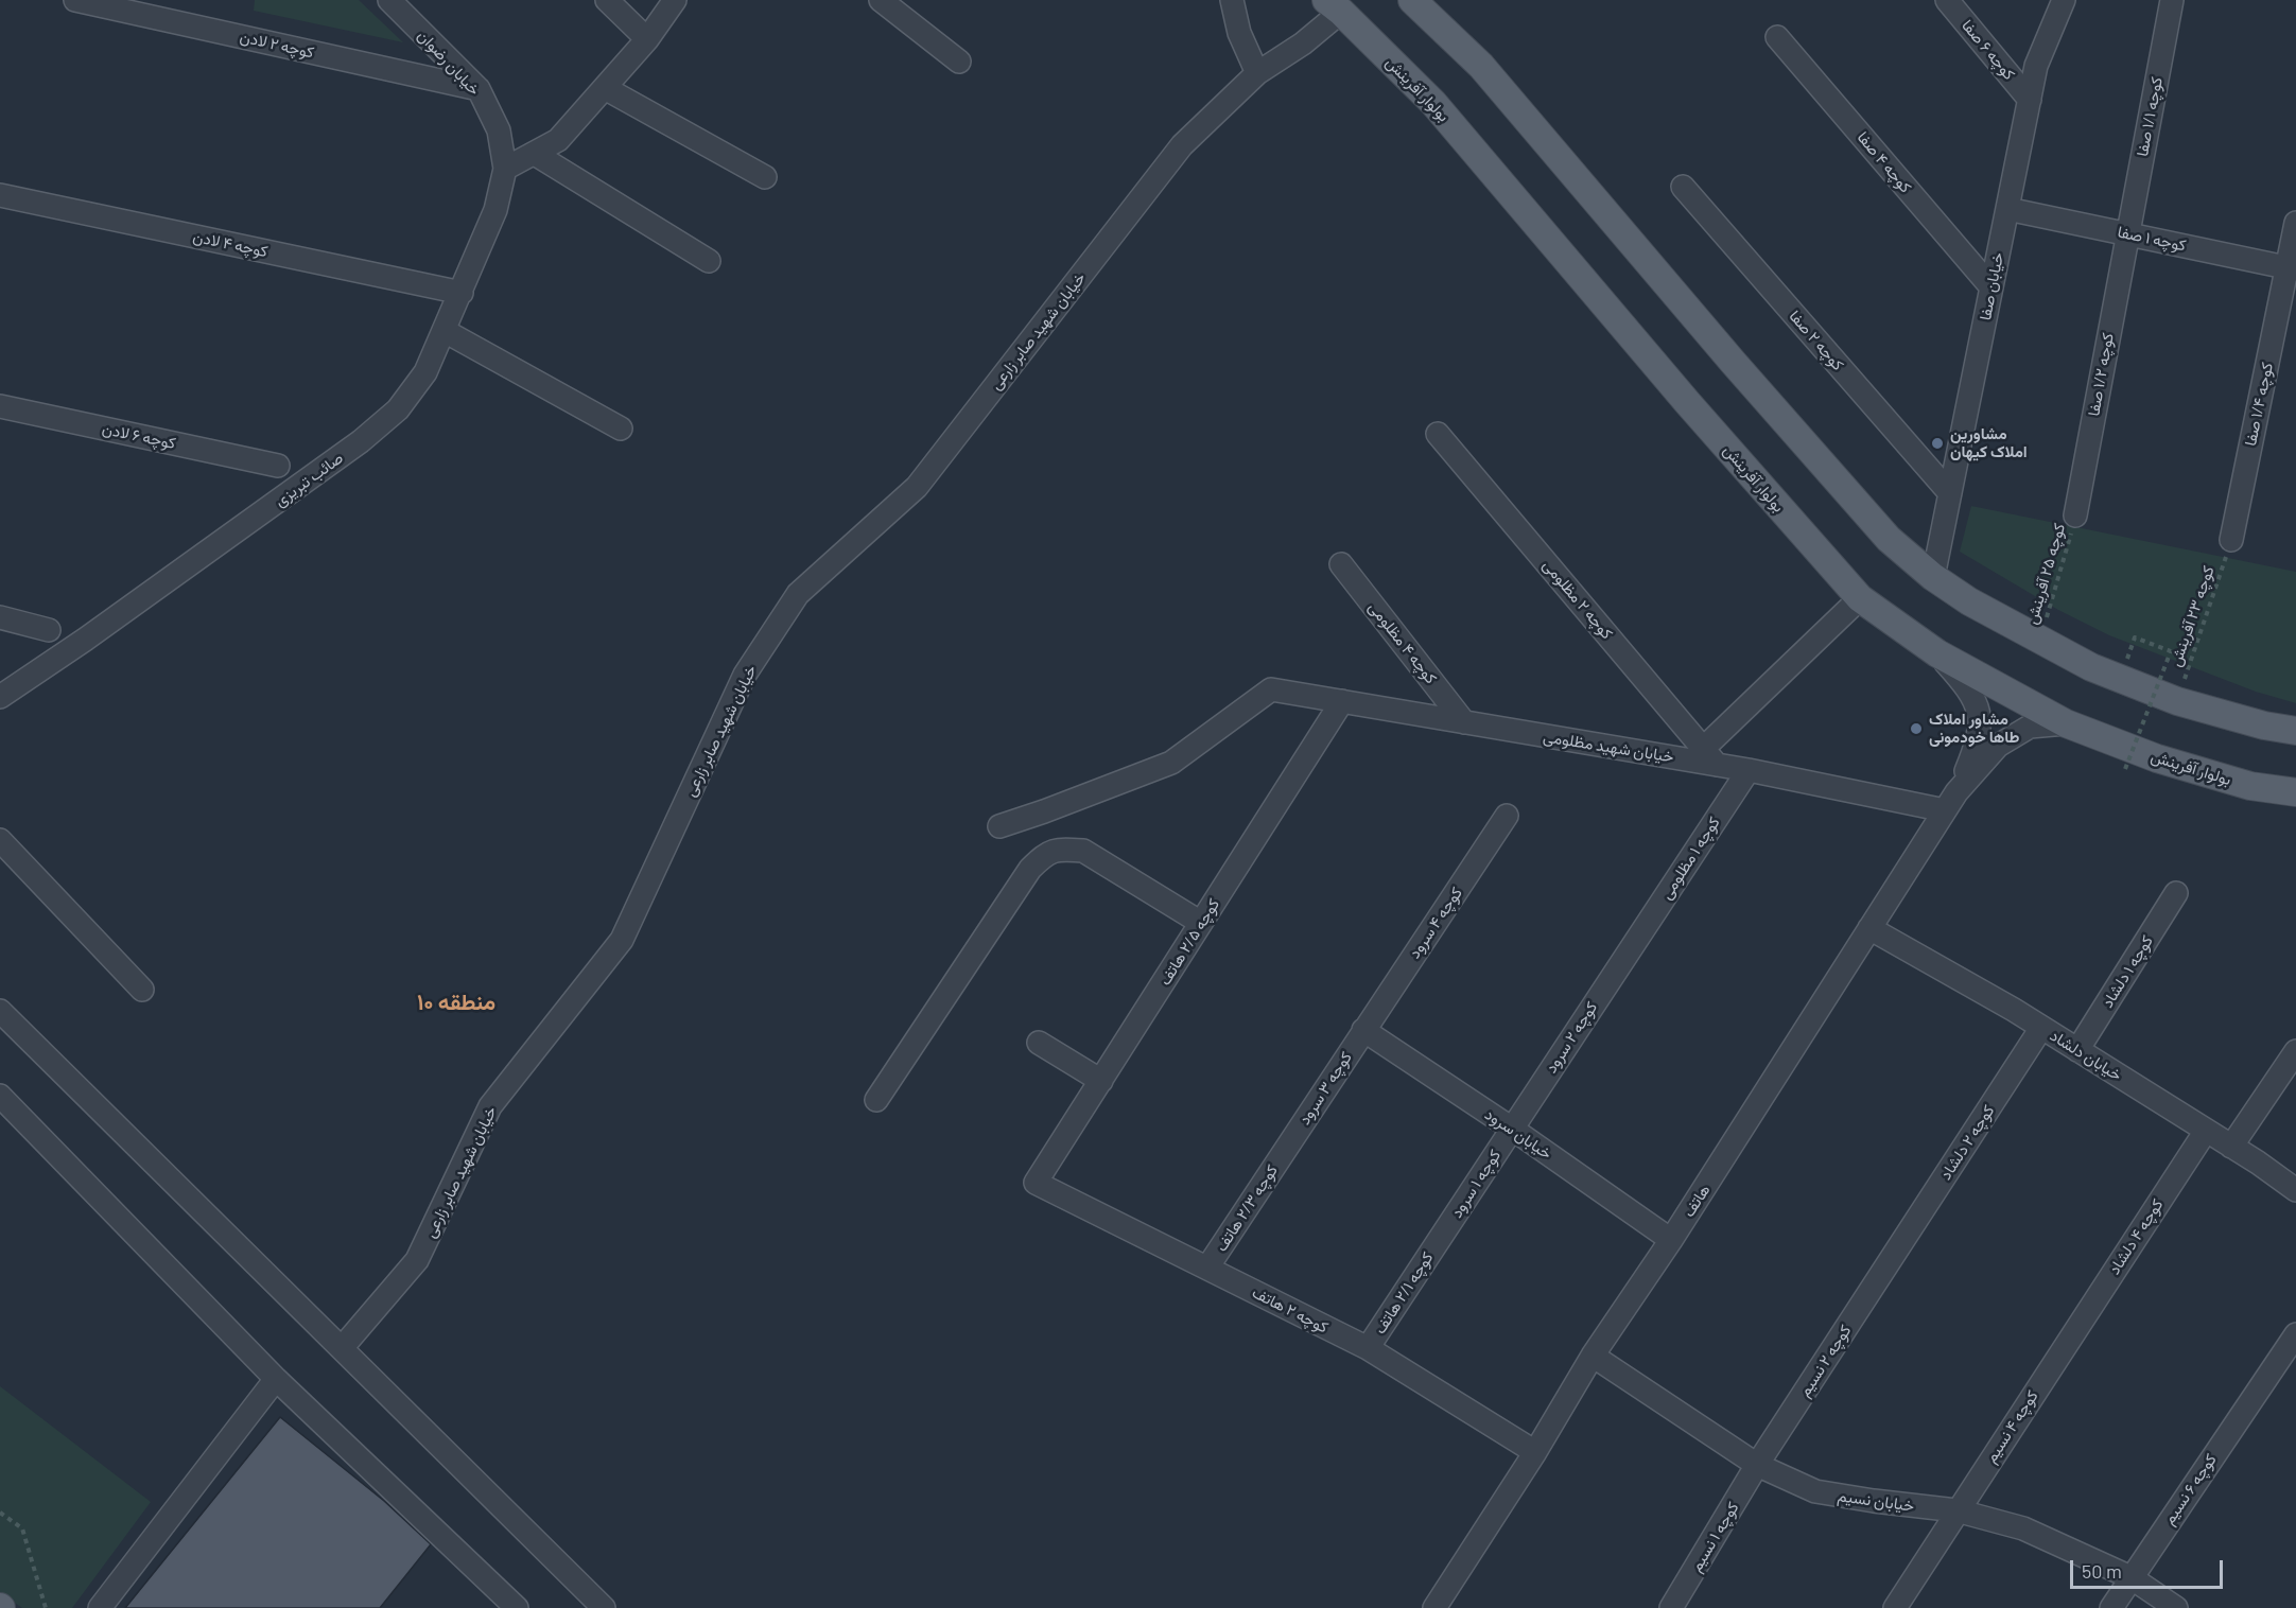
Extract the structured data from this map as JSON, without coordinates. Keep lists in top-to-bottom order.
{
  "streets": {
    "main road": ["بولوار آفرینش"],
    "street": [
      "کوچه ۲ لادن",
      "کوچه ۶ صفا",
      "خیابان رضوان",
      "کوچه ۱/۱ صفا",
      "کوچه ۴ صفا",
      "کوچه ۱ صفا",
      "کوچه ۴ لادن",
      "خیابان صفا",
      "خیابان شهید صابر زارعی",
      "کوچه ۲ صفا",
      "کوچه ۱/۲ صفا",
      "کوچه ۱/۴ صفا",
      "کوچه ۶ لادن",
      "صائب تبریزی",
      "کوچه ۲ مظلومی",
      "کوچه ۴ مظلومی",
      "خیابان شهید مظلومی",
      "کوچه ۱ مظلومی",
      "کوچه ۴ سرود",
      "کوچه ۲/۵ هاتف",
      "کوچه ۱ دلشاد",
      "کوچه ۲ سرود",
      "خیابان دلشاد",
      "کوچه ۳ سرود",
      "خیابان سرود",
      "کوچه ۲ دلشاد",
      "کوچه ۱ سرود",
      "هاتف",
      "کوچه ۲/۳ هاتف",
      "کوچه ۴ دلشاد",
      "کوچه ۲/۱ هاتف",
      "کوچه ۲ هاتف",
      "کوچه ۲ نسیم",
      "کوچه ۴ نسیم",
      "کوچه ۶ نسیم",
      "خیابان نسیم",
      "کوچه ۱ نسیم"
    ],
    "path": ["کوچه ۲۵ آفرینش", "کوچه ۲۳ آفرینش"]
  },
  "crossings": [
    ["کوچه ۲ لادن", "خیابان رضوان"],
    ["کوچه ۶ صفا", "خیابان صفا"],
    ["خیابان رضوان", "صائب تبریزی"],
    ["بولوار آفرینش", "خیابان شهید صابر زارعی"],
    ["بولوار آفرینش", "هاتف"],
    ["کوچه ۱/۱ صفا", "کوچه ۱ صفا"],
    ["کوچه ۱/۱ صفا", "کوچه ۱/۲ صفا"],
    ["کوچه ۴ صفا", "خیابان صفا"],
    ["کوچه ۱ صفا", "خیابان صفا"],
    ["کوچه ۱ صفا", "کوچه ۱/۲ صفا"],
    ["کوچه ۱ صفا", "کوچه ۱/۴ صفا"],
    ["کوچه ۴ لادن", "صائب تبریزی"],
    ["خیابان صفا", "کوچه ۲ صفا"],
    ["کوچه ۱/۲ صفا", "کوچه ۲۵ آفرینش"],
    ["کوچه ۱/۴ صفا", "کوچه ۲۳ آفرینش"],
    ["کوچه ۲ مظلومی", "خیابان شهید مظلومی"],
    ["کوچه ۴ مظلومی", "خیابان شهید مظلومی"],
    ["خیابان شهید مظلومی", "کوچه ۱ مظلومی"],
    ["خیابان شهید مظلومی", "کوچه ۲/۵ هاتف"],
    ["خیابان شهید مظلومی", "هاتف"],
    ["کوچه ۱ مظلومی", "کوچه ۲ سرود"],
    ["کوچه ۴ سرود", "کوچه ۳ سرود"],
    ["کوچه ۴ سرود", "خیابان سرود"],
    ["کوچه ۲/۵ هاتف", "کوچه ۲ هاتف"],
    ["کوچه ۱ دلشاد", "خیابان دلشاد"],
    ["کوچه ۲ سرود", "خیابان سرود"],
    ["کوچه ۲ سرود", "کوچه ۱ سرود"],
    ["خیابان دلشاد", "کوچه ۲ دلشاد"],
    ["خیابان دلشاد", "هاتف"],
    ["خیابان دلشاد", "کوچه ۴ دلشاد"],
    ["کوچه ۳ سرود", "خیابان سرود"],
    ["کوچه ۳ سرود", "کوچه ۲/۳ هاتف"],
    ["خیابان سرود", "کوچه ۱ سرود"],
    ["خیابان سرود", "هاتف"],
    ["کوچه ۲ دلشاد", "کوچه ۲ نسیم"],
    ["کوچه ۱ سرود", "کوچه ۲/۱ هاتف"],
    ["هاتف", "کوچه ۲ هاتف"],
    ["هاتف", "خیابان نسیم"],
    ["کوچه ۲/۳ هاتف", "کوچه ۲ هاتف"],
    ["کوچه ۴ دلشاد", "کوچه ۴ نسیم"],
    ["کوچه ۲/۱ هاتف", "کوچه ۲ هاتف"],
    ["کوچه ۲ نسیم", "خیابان نسیم"],
    ["کوچه ۲ نسیم", "کوچه ۱ نسیم"],
    ["کوچه ۴ نسیم", "خیابان نسیم"],
    ["کوچه ۶ نسیم", "خیابان نسیم"],
    ["خیابان نسیم", "کوچه ۱ نسیم"]
  ],
  "districts": ["منطقه ۱۰"],
  "places": ["مشاورین املاک کیهان", "مشاور املاک طاها خودمونی"],
  "scale_bar": "50 m"
}
